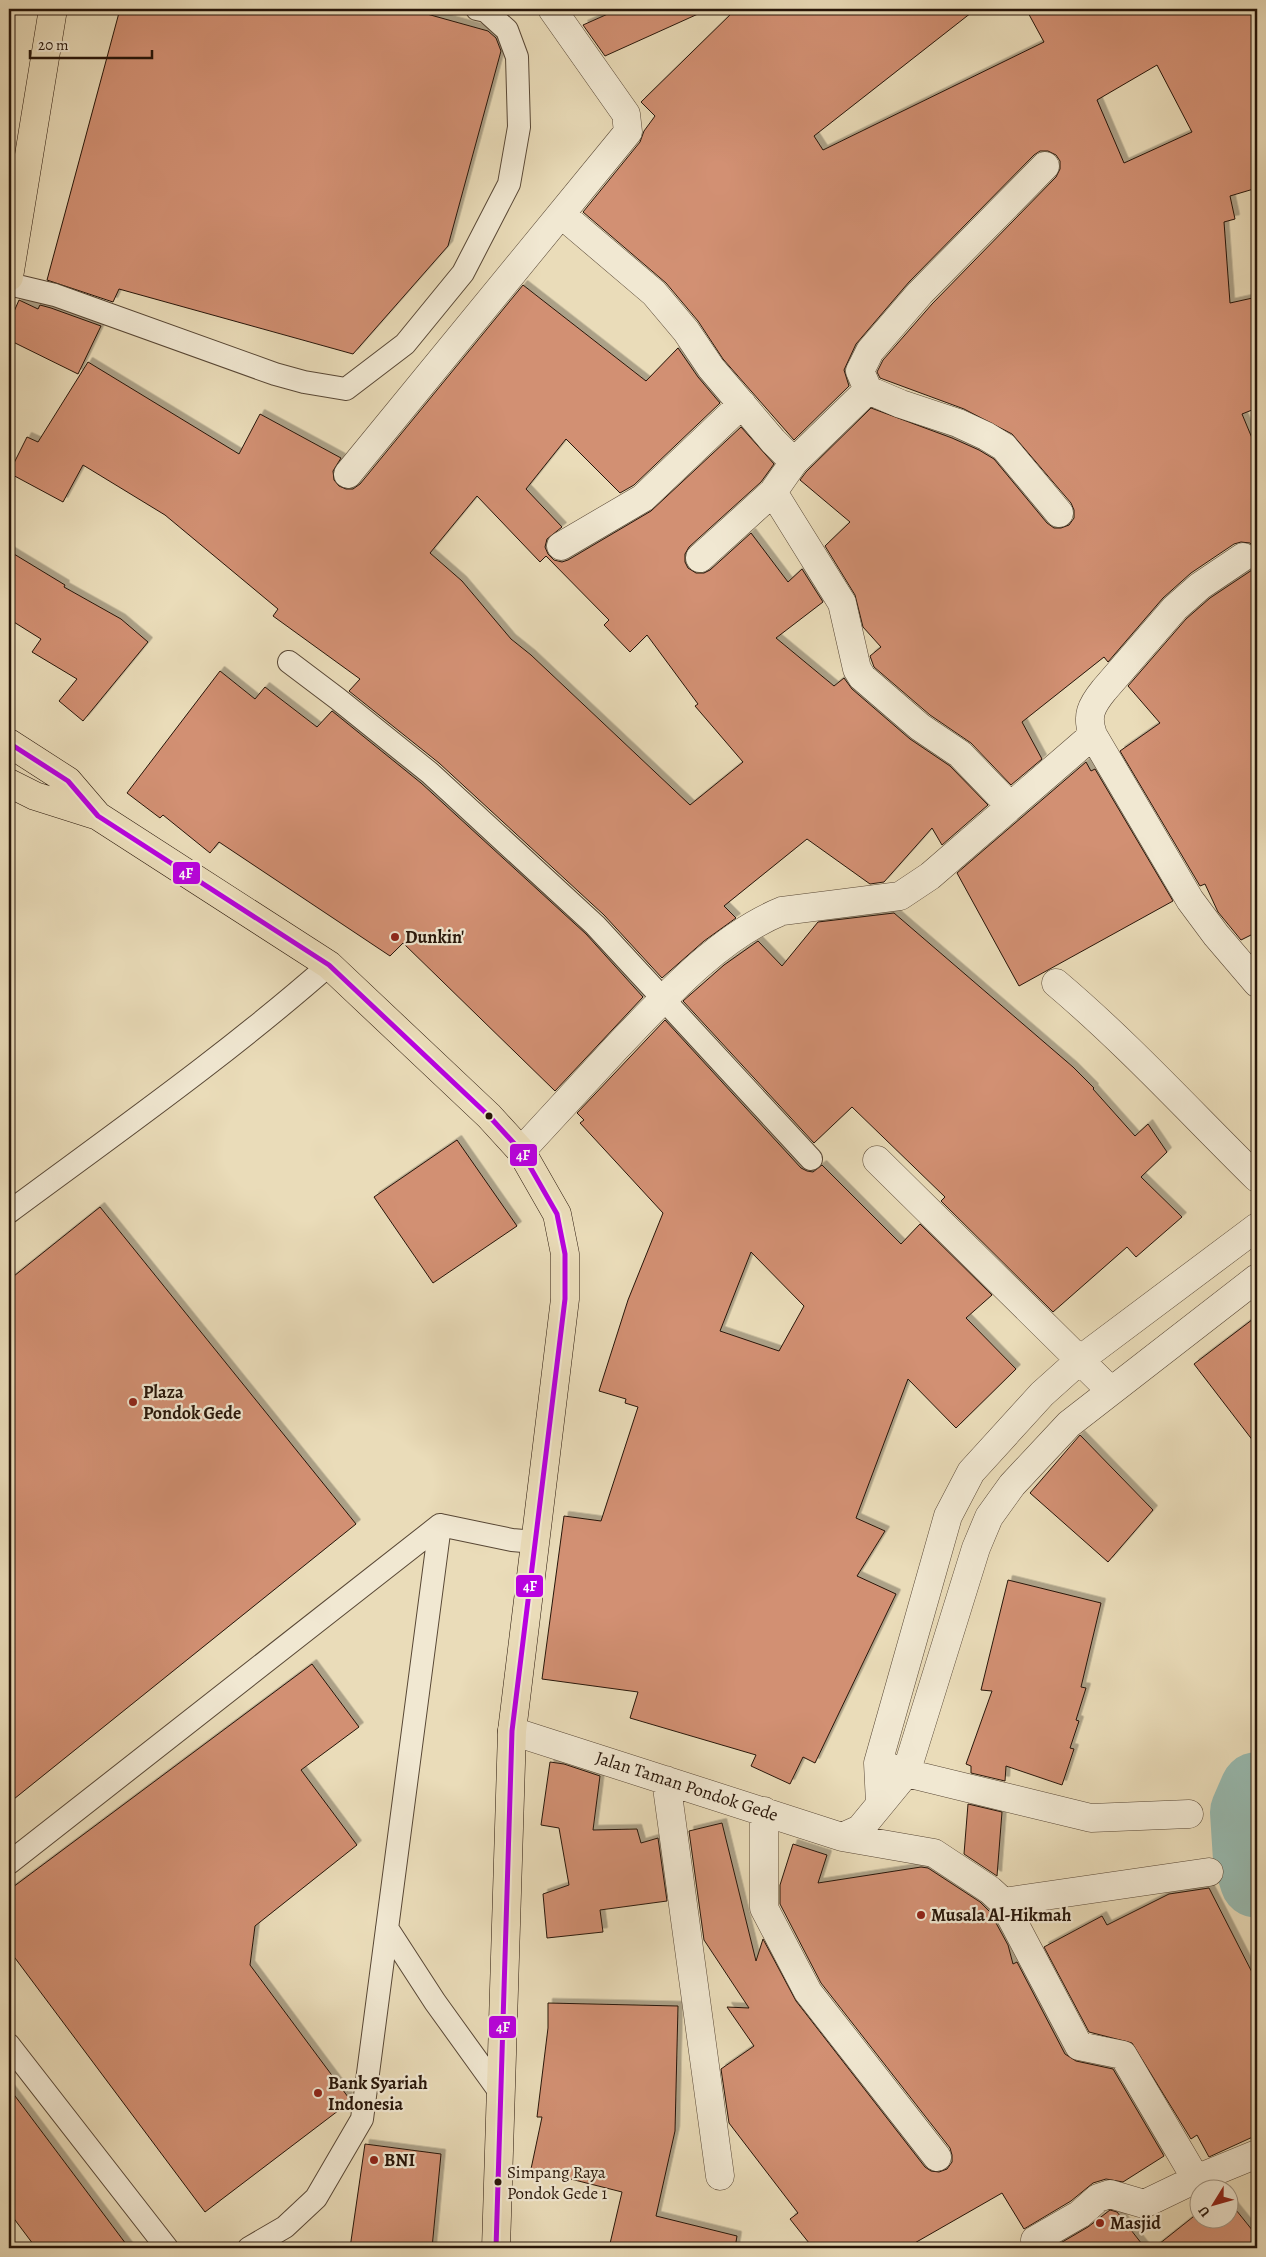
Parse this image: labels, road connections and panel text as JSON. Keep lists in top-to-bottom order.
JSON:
{
  "streets": {
    "street": ["Jalan Taman Pondok Gede"]
  },
  "places": [
    "Dunkin'",
    "Plaza Pondok Gede",
    "Musala Al-Hikmah",
    "Bank Syariah Indonesia",
    "BNI",
    "Simpang Raya Pondok Gede 1",
    "Masjid"
  ],
  "lines": ["transit line 4F"],
  "scale_bar": "20 m",
  "north": "bottom left"
}
